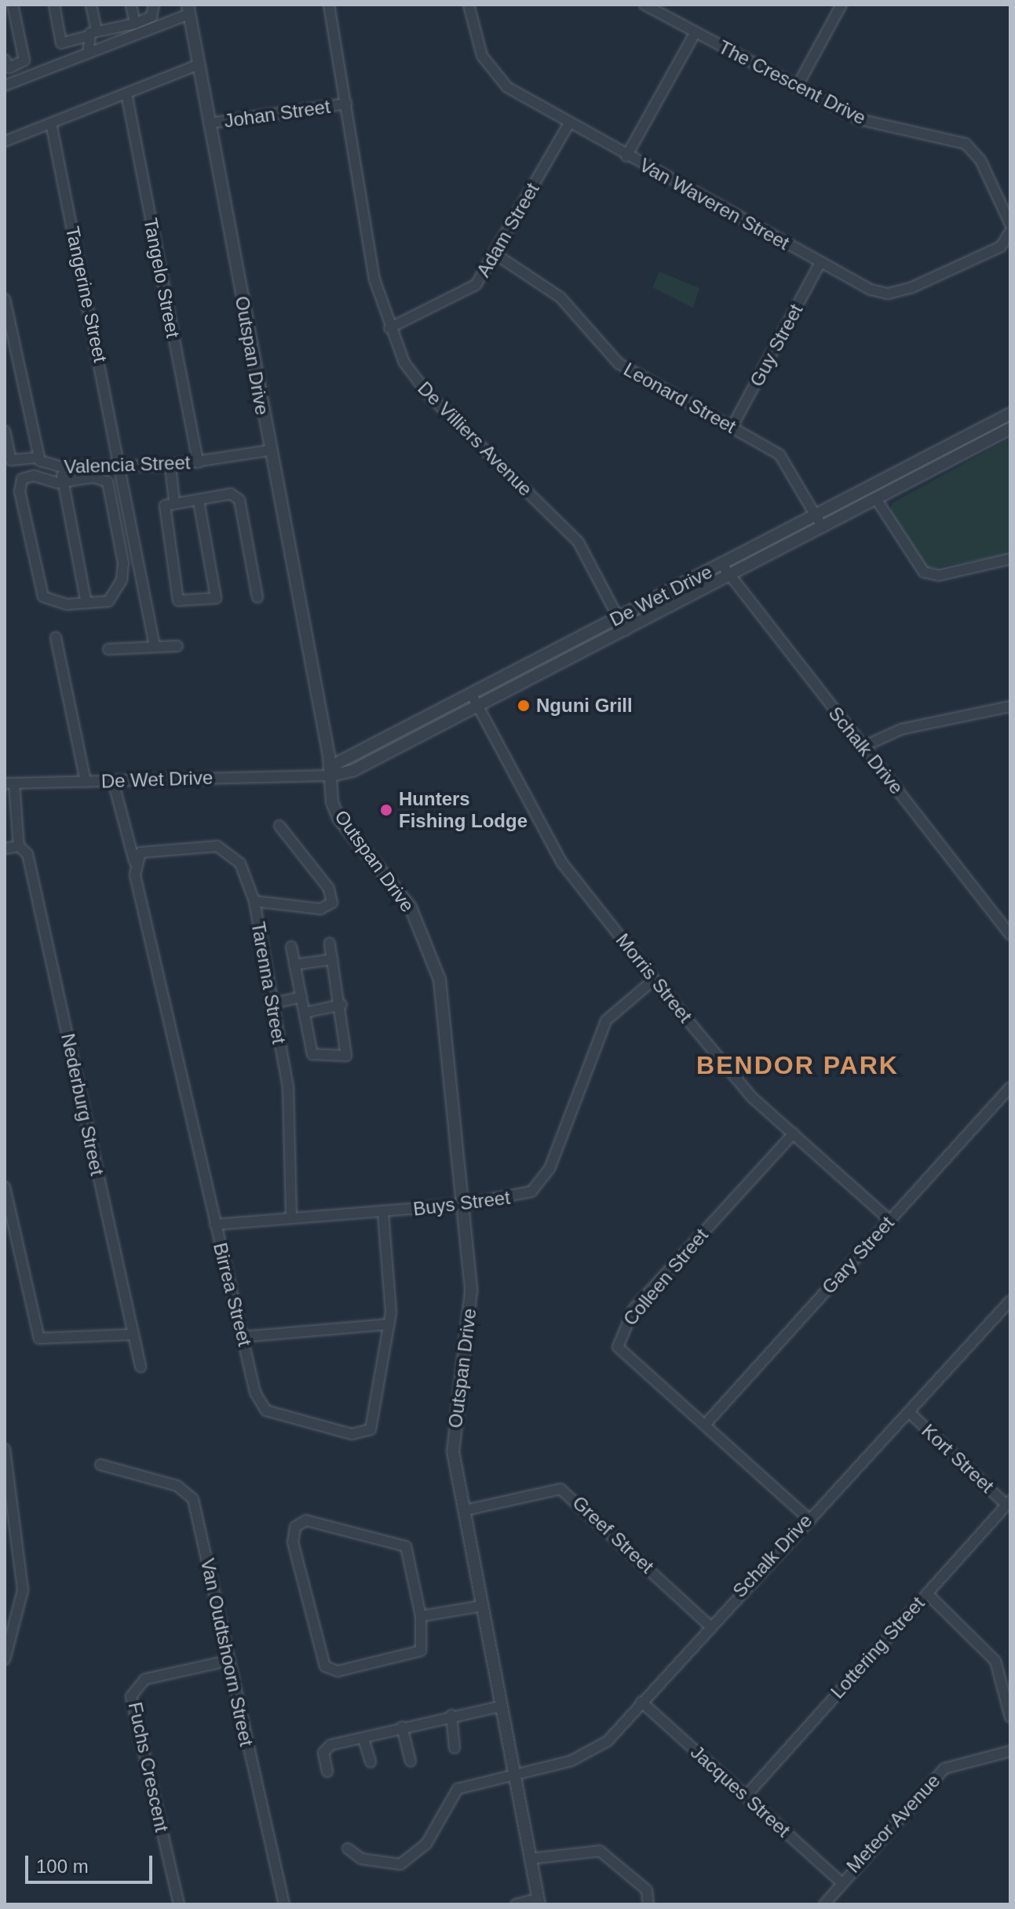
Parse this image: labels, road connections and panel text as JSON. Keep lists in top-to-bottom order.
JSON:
{
  "streets": {
    "street": [
      "The Crescent Drive",
      "Johan Street",
      "Van Waveren Street",
      "Adam Street",
      "Tangelo Street",
      "Tangerine Street",
      "Guy Street",
      "Outspan Drive",
      "Leonard Street",
      "De Villiers Avenue",
      "Valencia Street",
      "De Wet Drive",
      "Schalk Drive",
      "Morris Street",
      "Tarenna Street",
      "Nederburg Street",
      "Buys Street",
      "Gary Street",
      "Colleen Street",
      "Birrea Street",
      "Kort Street",
      "Greef Street",
      "Lottering Street",
      "Van Oudtshoorn Street",
      "Fuchs Crescent",
      "Jacques Street",
      "Meteor Avenue"
    ]
  },
  "crossings": [
    ["Johan Street", "Outspan Drive"],
    ["Johan Street", "De Villiers Avenue"],
    ["Van Waveren Street", "Adam Street"],
    ["Van Waveren Street", "Guy Street"],
    ["Adam Street", "Leonard Street"],
    ["Adam Street", "De Villiers Avenue"],
    ["Tangelo Street", "Valencia Street"],
    ["Tangerine Street", "Valencia Street"],
    ["Guy Street", "Leonard Street"],
    ["Outspan Drive", "Valencia Street"],
    ["Outspan Drive", "De Wet Drive"],
    ["Outspan Drive", "Schalk Drive"],
    ["Outspan Drive", "Buys Street"],
    ["Outspan Drive", "Greef Street"],
    ["Leonard Street", "De Wet Drive"],
    ["De Villiers Avenue", "De Wet Drive"],
    ["De Wet Drive", "Schalk Drive"],
    ["De Wet Drive", "Morris Street"],
    ["De Wet Drive", "Nederburg Street"],
    ["De Wet Drive", "Birrea Street"],
    ["Schalk Drive", "Colleen Street"],
    ["Schalk Drive", "Kort Street"],
    ["Schalk Drive", "Greef Street"],
    ["Schalk Drive", "Jacques Street"],
    ["Morris Street", "Buys Street"],
    ["Morris Street", "Gary Street"],
    ["Morris Street", "Colleen Street"],
    ["Tarenna Street", "Buys Street"],
    ["Tarenna Street", "Birrea Street"],
    ["Buys Street", "Birrea Street"],
    ["Gary Street", "Colleen Street"],
    ["Kort Street", "Lottering Street"],
    ["Lottering Street", "Jacques Street"],
    ["Van Oudtshoorn Street", "Fuchs Crescent"],
    ["Jacques Street", "Meteor Avenue"]
  ],
  "districts": ["BENDOR PARK"],
  "places": ["Nguni Grill", "Hunters Fishing Lodge"],
  "scale_bar": "100 m"
}
